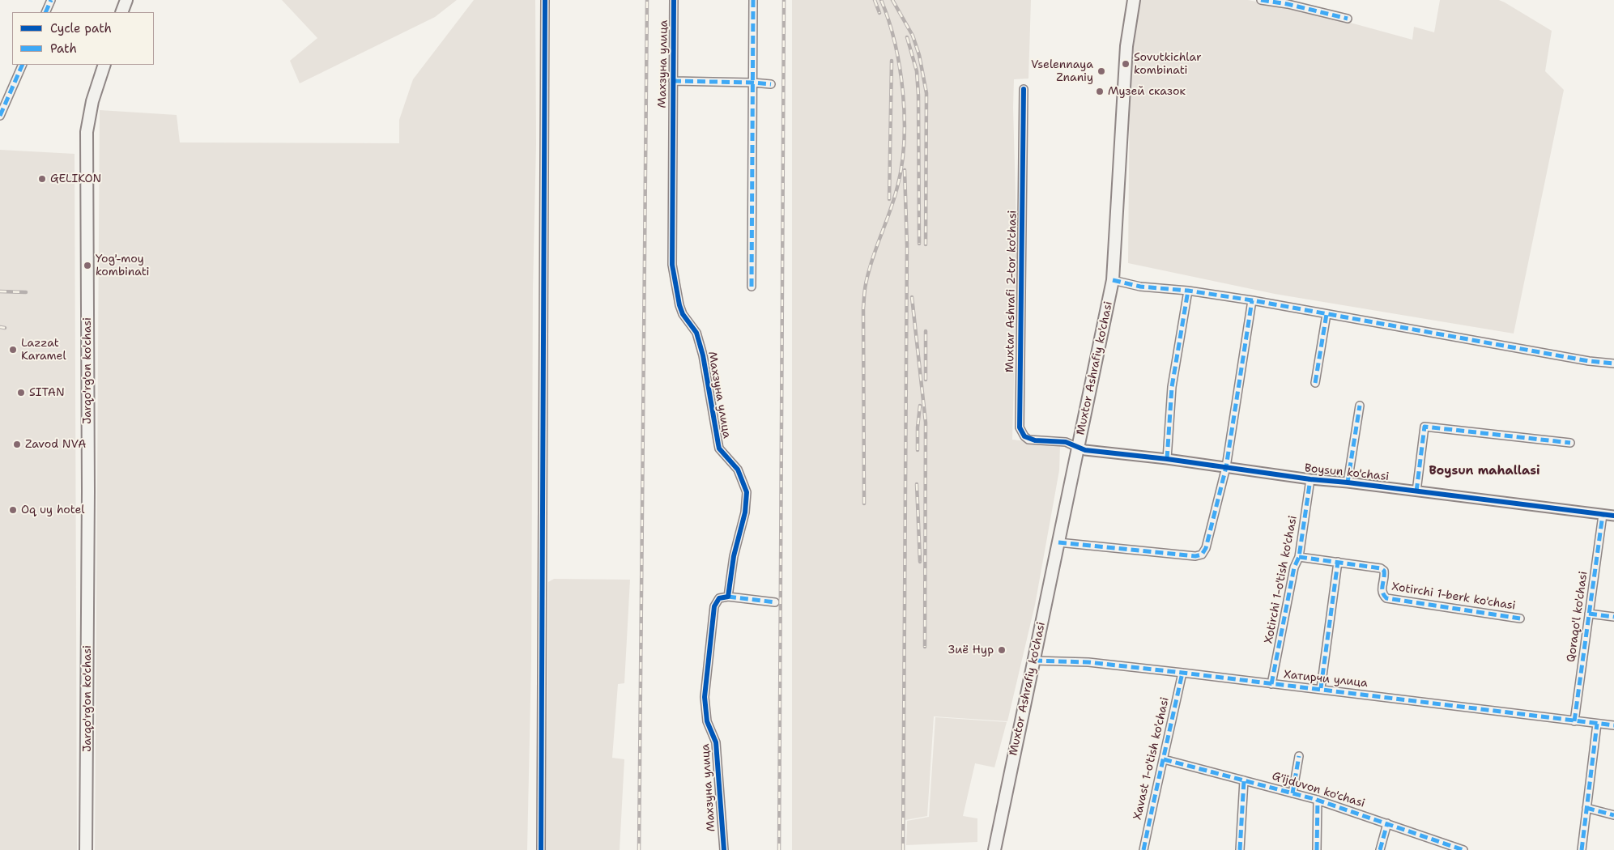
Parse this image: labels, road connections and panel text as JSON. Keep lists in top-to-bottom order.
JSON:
{
  "streets": {
    "main road": ["Muxtor Ashrafiy ko'chasi", "Jarqo'rg'on ko'chasi"],
    "street": [
      "Махзуна улица",
      "Muxtar Ashrafi 2-tor ko'chasi",
      "Boysun ko'chasi",
      "Xotirchi 1-o'tish ko'chasi",
      "Xotirchi 1-berk ko'chasi",
      "Qoraqo'l ko'chasi",
      "Хатирчи улица",
      "Xavast 1-o'tish ko'chasi",
      "G'ijduvon ko'chasi"
    ]
  },
  "crossings": [
    ["Muxtar Ashrafi 2-tor ko'chasi", "Muxtor Ashrafiy ko'chasi"],
    ["Muxtar Ashrafi 2-tor ko'chasi", "Boysun ko'chasi"],
    ["Muxtor Ashrafiy ko'chasi", "Boysun ko'chasi"],
    ["Muxtor Ashrafiy ko'chasi", "Хатирчи улица"],
    ["Boysun ko'chasi", "Xotirchi 1-o'tish ko'chasi"],
    ["Boysun ko'chasi", "Qoraqo'l ko'chasi"],
    ["Xotirchi 1-o'tish ko'chasi", "Xotirchi 1-berk ko'chasi"],
    ["Xotirchi 1-o'tish ko'chasi", "Хатирчи улица"],
    ["Qoraqo'l ko'chasi", "Хатирчи улица"],
    ["Хатирчи улица", "Xavast 1-o'tish ko'chasi"],
    ["Xavast 1-o'tish ko'chasi", "G'ijduvon ko'chasi"]
  ],
  "districts": ["Boysun mahallasi"],
  "places": [
    "Sovutkichlar kombinati",
    "Vselennaya Znaniy",
    "Музей сказок",
    "GELIKON",
    "Yog'-moy kombinati",
    "Lazzat Karamel",
    "SITAN",
    "Zavod NVA",
    "Oq uy hotel",
    "Зиё Нур"
  ],
  "legend": ["Cycle path", "Path"]
}
